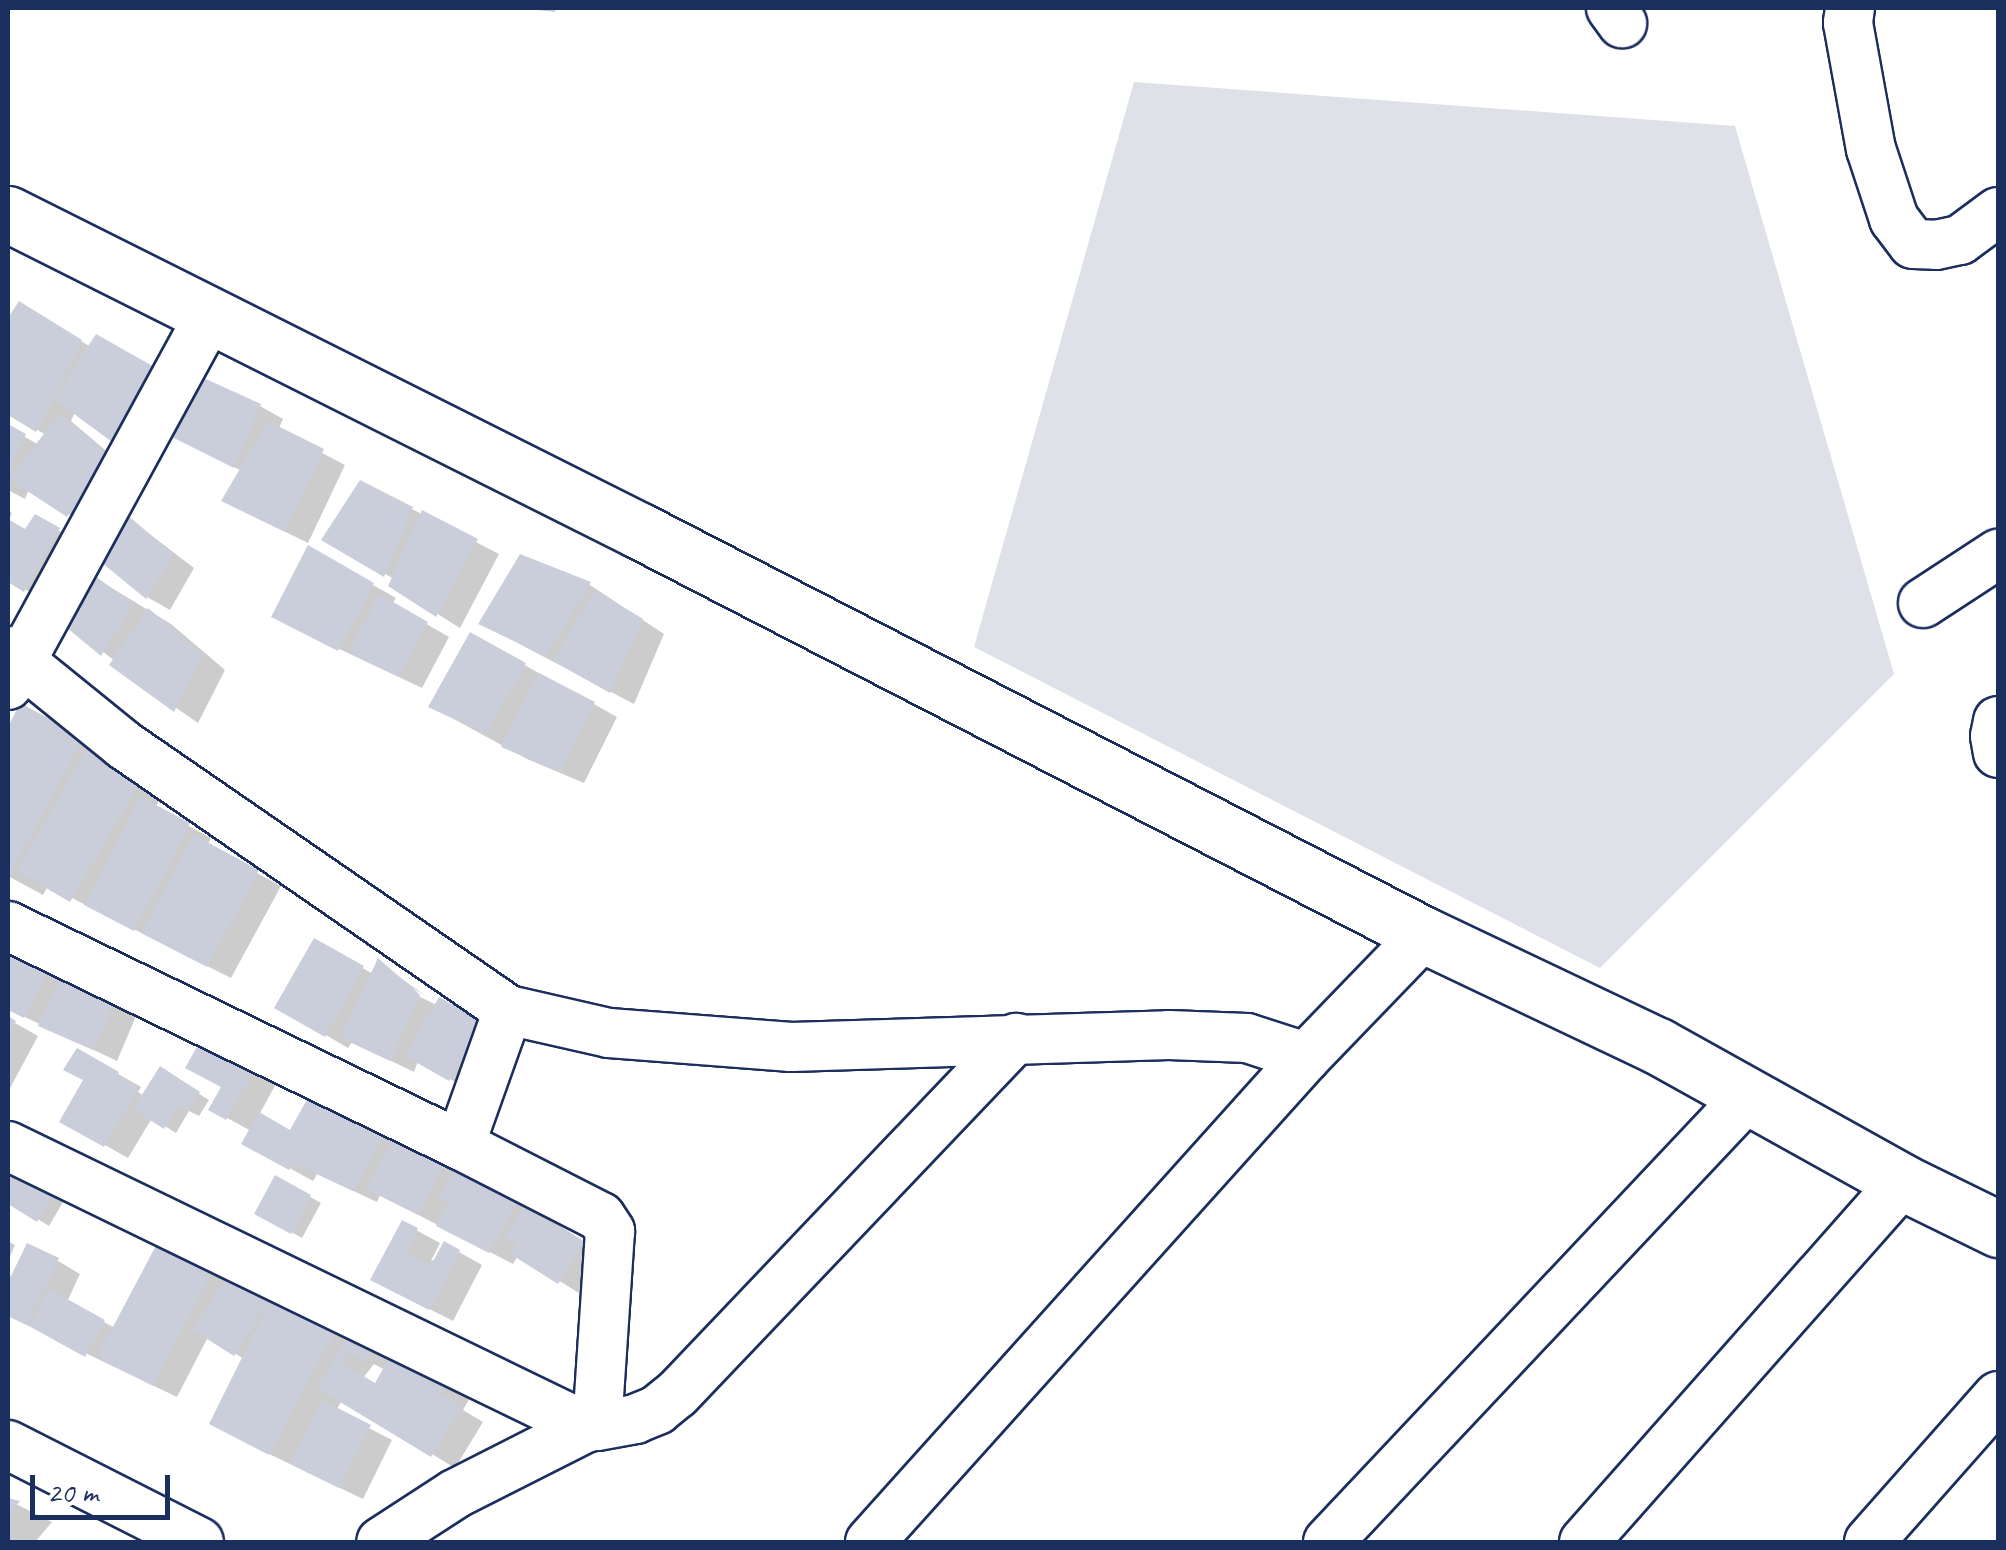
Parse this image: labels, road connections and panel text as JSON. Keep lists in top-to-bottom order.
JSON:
{
  "scale_bar": "20 m"
}
